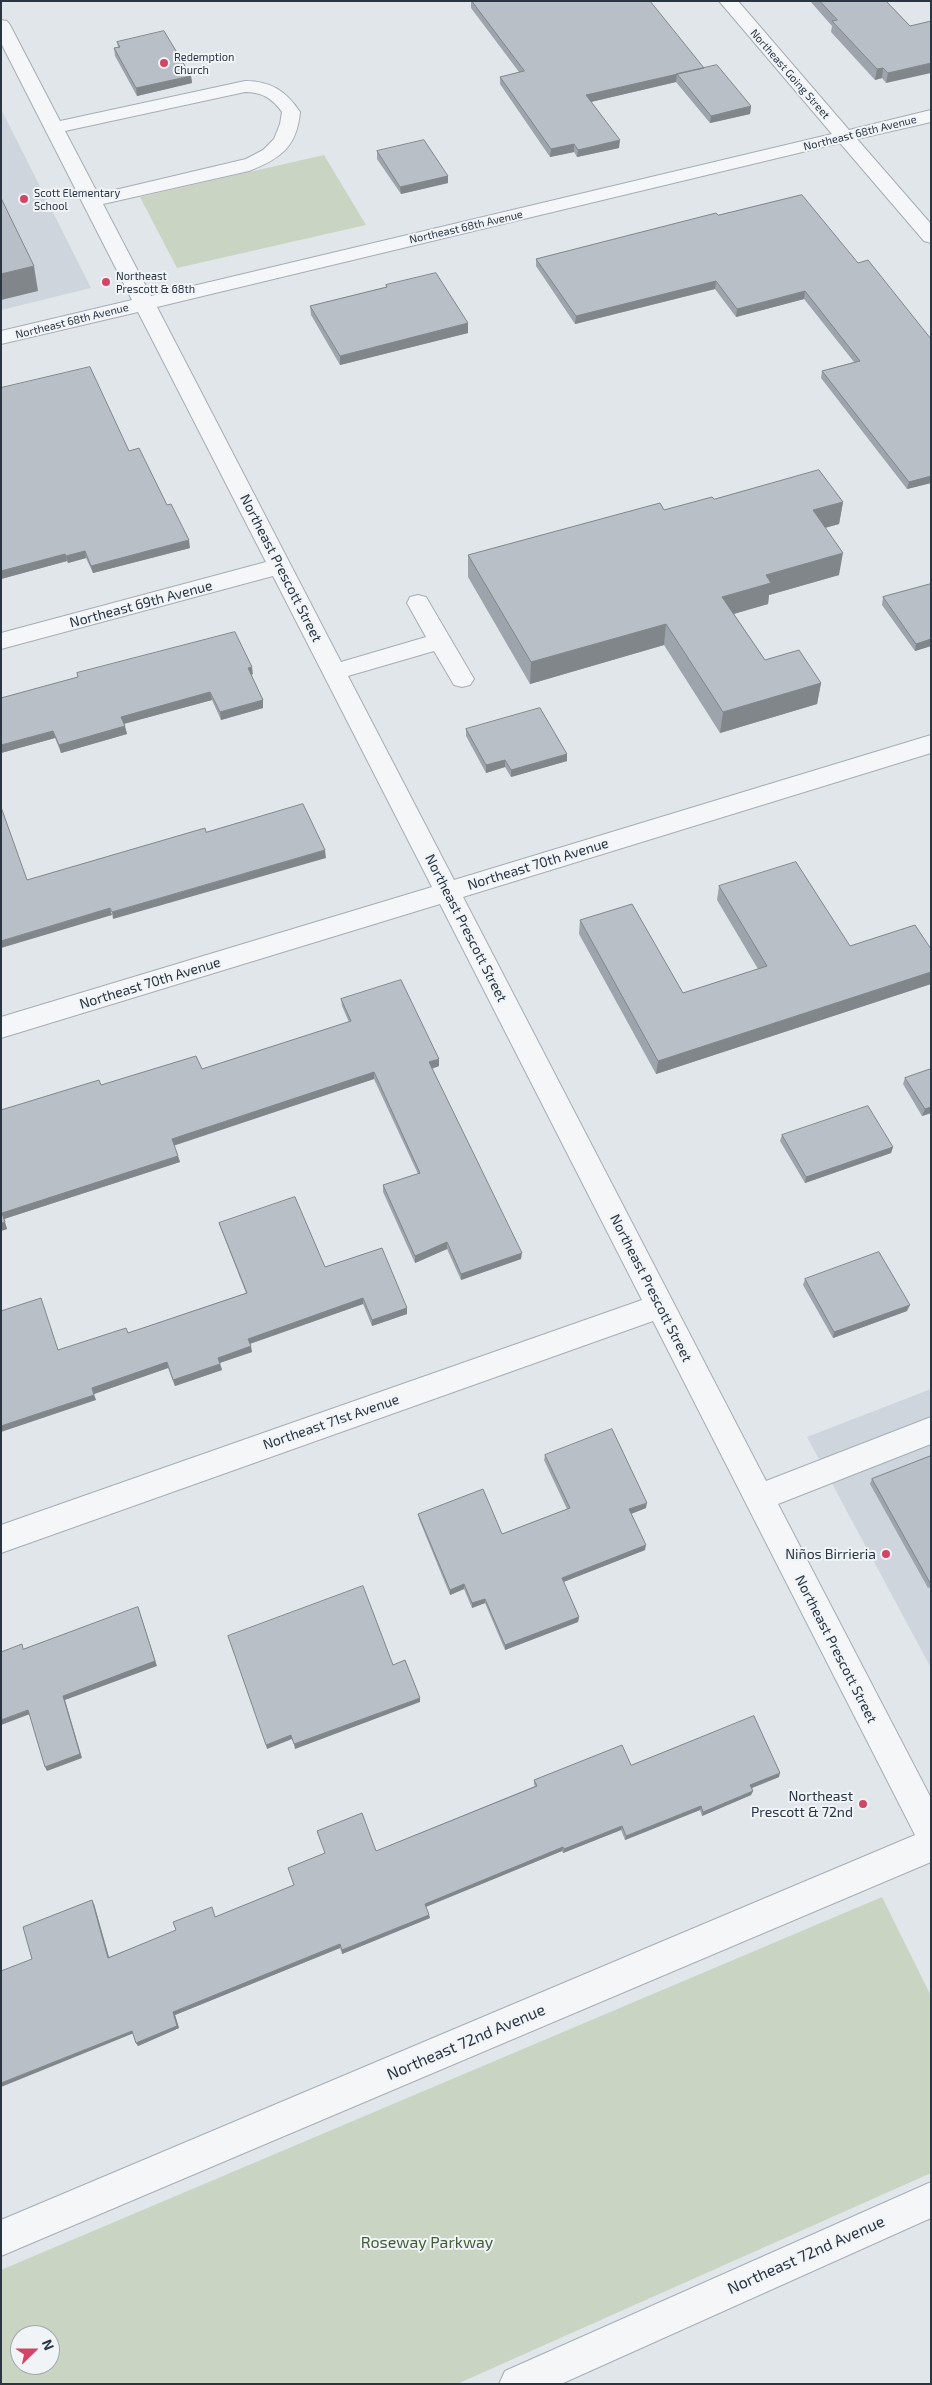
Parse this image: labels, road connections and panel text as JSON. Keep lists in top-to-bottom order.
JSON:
{
  "streets": {
    "street": [
      "Northeast Going Street",
      "Northeast 68th Avenue",
      "Northeast Prescott Street",
      "Northeast 69th Avenue",
      "Northeast 70th Avenue",
      "Northeast 71st Avenue",
      "Northeast 72nd Avenue"
    ]
  },
  "crossings": [
    ["Northeast Going Street", "Northeast 68th Avenue"],
    ["Northeast 68th Avenue", "Northeast Prescott Street"],
    ["Northeast Prescott Street", "Northeast 69th Avenue"],
    ["Northeast Prescott Street", "Northeast 70th Avenue"],
    ["Northeast Prescott Street", "Northeast 71st Avenue"]
  ],
  "parks": ["Roseway Parkway"],
  "places": [
    "Redemption Church",
    "Scott Elementary School",
    "Northeast Prescott & 68th",
    "Niños Birrieria",
    "Northeast Prescott & 72nd"
  ],
  "north": "right"
}
